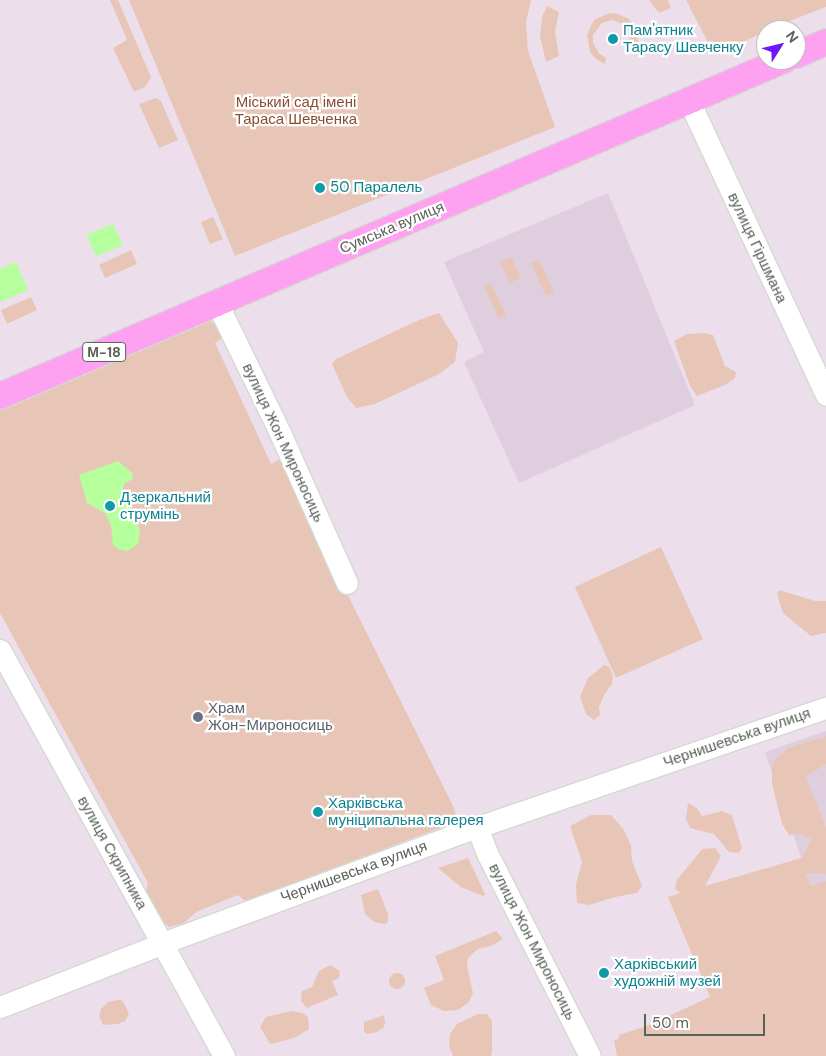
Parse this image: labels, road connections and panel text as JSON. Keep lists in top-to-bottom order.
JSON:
{
  "streets": {
    "main road": ["Сумська вулиця", "М-18"],
    "street": [
      "вулиця Гіршмана",
      "вулиця Жон Мироносиць",
      "Чернишевська вулиця",
      "вулиця Скрипника"
    ]
  },
  "crossings": [
    ["Сумська вулиця", "вулиця Гіршмана"],
    ["Сумська вулиця", "вулиця Жон Мироносиць"],
    ["вулиця Жон Мироносиць", "Чернишевська вулиця"],
    ["Чернишевська вулиця", "вулиця Скрипника"]
  ],
  "parks": ["Міський сад імені Тараса Шевченка"],
  "places": [
    "Пам'ятник Тарасу Шевченку",
    "50 Паралель",
    "Дзеркальний струмінь",
    "Храм Жон-Мироносиць",
    "Харківська муніципальна галерея",
    "Харківський художній музей"
  ],
  "scale_bar": "50 m",
  "north": "top right"
}
